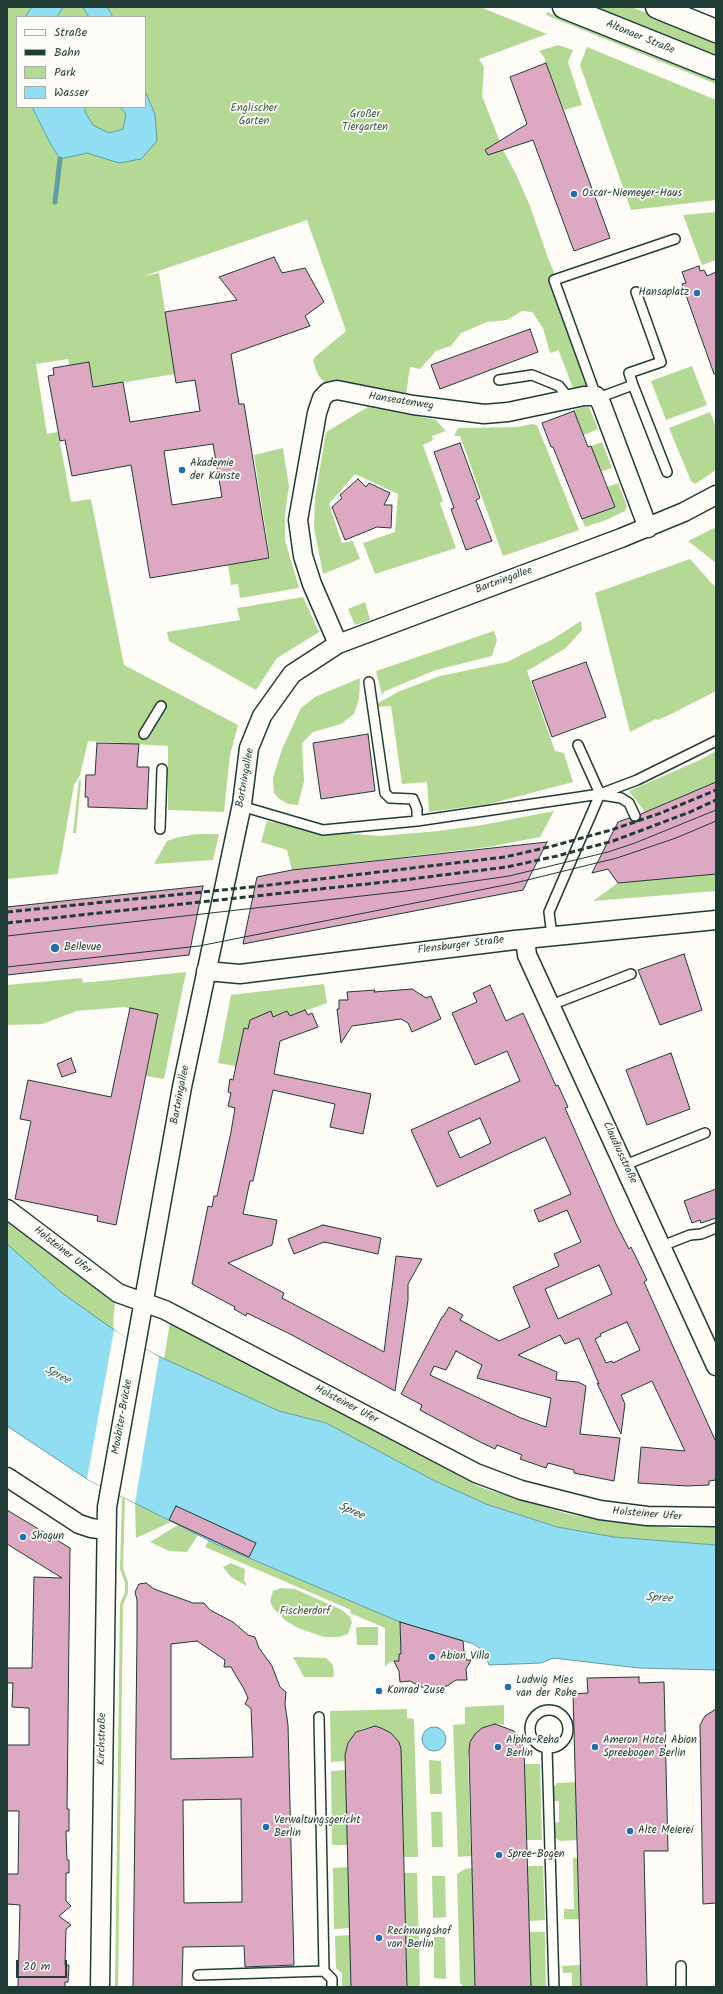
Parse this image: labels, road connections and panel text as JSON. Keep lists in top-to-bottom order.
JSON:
{
  "streets": {
    "main road": ["Altonaer Straße"],
    "street": [
      "Hanseatenweg",
      "Bartningallee",
      "Flensburger Straße",
      "Claudiusstraße",
      "Holsteiner Ufer",
      "Moabiter-Brücke",
      "Kirchstraße"
    ]
  },
  "crossings": [
    ["Hanseatenweg", "Bartningallee"],
    ["Bartningallee", "Flensburger Straße"],
    ["Bartningallee", "Holsteiner Ufer"],
    ["Bartningallee", "Moabiter-Brücke"],
    ["Flensburger Straße", "Claudiusstraße"],
    ["Moabiter-Brücke", "Kirchstraße"]
  ],
  "water": ["Spree"],
  "parks": ["Englischer Garten", "Großer Tiergarten", "Fischerdorf"],
  "places": [
    "Oscar-Niemeyer-Haus",
    "Hansaplatz",
    "Akademie der Künste",
    "Bellevue",
    "Shogun",
    "Abion Villa",
    "Ludwig Mies van der Rohe",
    "Konrad Zuse",
    "Alpha-Reha Berlin",
    "Ameron Hotel Abion Spreebogen Berlin",
    "Verwaltungsgericht Berlin",
    "Alte Meierei",
    "Spree-Bogen",
    "Rechnungshof von Berlin"
  ],
  "legend": [
    "Straße",
    "Bahn",
    "Park",
    "Wasser"
  ],
  "scale_bar": "20 m"
}
